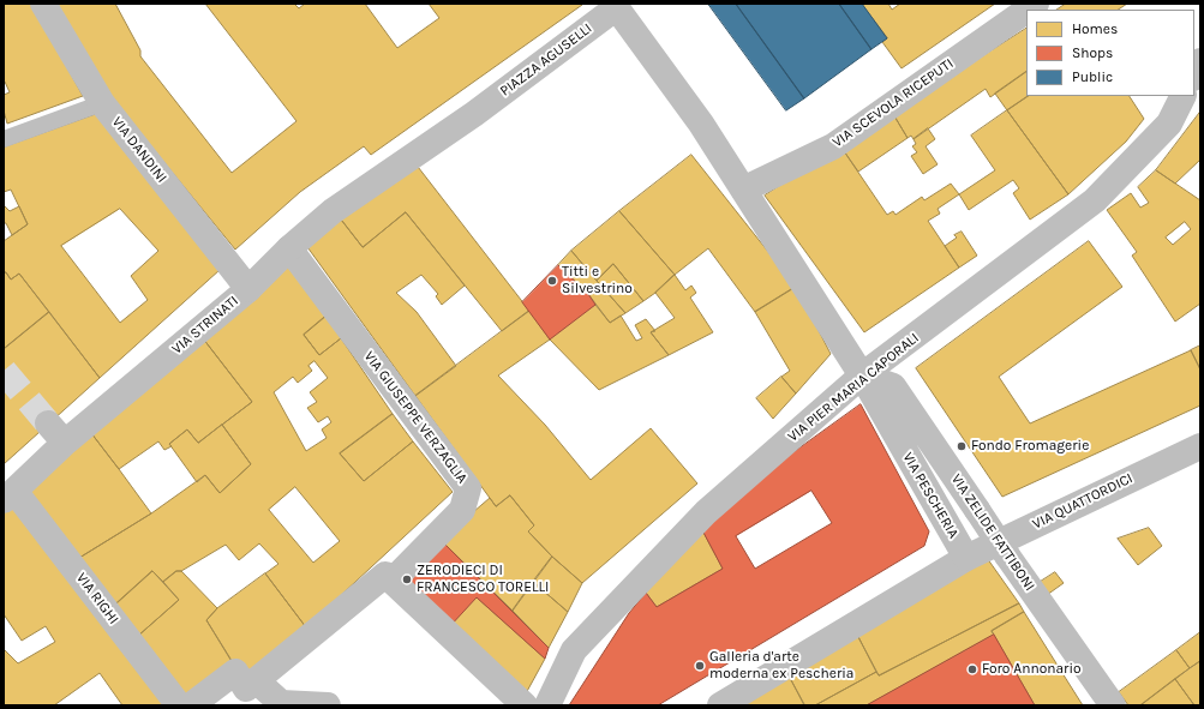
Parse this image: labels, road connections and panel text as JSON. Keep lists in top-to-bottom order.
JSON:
{
  "streets": {
    "street": [
      "PIAZZA AGUSELLI",
      "VIA SCEVOLA RICEPUTI",
      "VIA DANDINI",
      "VIA STRINATI",
      "VIA PIER MARIA CAPORALI",
      "VIA GIUSEPPE VERZAGLIA",
      "VIA PESCHERIA",
      "VIA QUATTORDICI",
      "VIA ZELIDE FATTIBONI",
      "VIA RIGHI"
    ]
  },
  "crossings": [
    ["PIAZZA AGUSELLI", "VIA SCEVOLA RICEPUTI"],
    ["PIAZZA AGUSELLI", "VIA STRINATI"],
    ["PIAZZA AGUSELLI", "VIA PESCHERIA"],
    ["VIA SCEVOLA RICEPUTI", "VIA PESCHERIA"],
    ["VIA DANDINI", "VIA STRINATI"],
    ["VIA STRINATI", "VIA GIUSEPPE VERZAGLIA"],
    ["VIA STRINATI", "VIA RIGHI"],
    ["VIA PIER MARIA CAPORALI", "VIA PESCHERIA"],
    ["VIA PIER MARIA CAPORALI", "VIA ZELIDE FATTIBONI"],
    ["VIA PESCHERIA", "VIA QUATTORDICI"],
    ["VIA PESCHERIA", "VIA ZELIDE FATTIBONI"]
  ],
  "places": [
    "Titti e Silvestrino",
    "Fondo Fromagerie",
    "ZERODIECI DI FRANCESCO TORELLI",
    "Galleria d'arte moderna ex Pescheria",
    "Foro Annonario"
  ],
  "legend": ["Homes", "Shops", "Public"]
}
